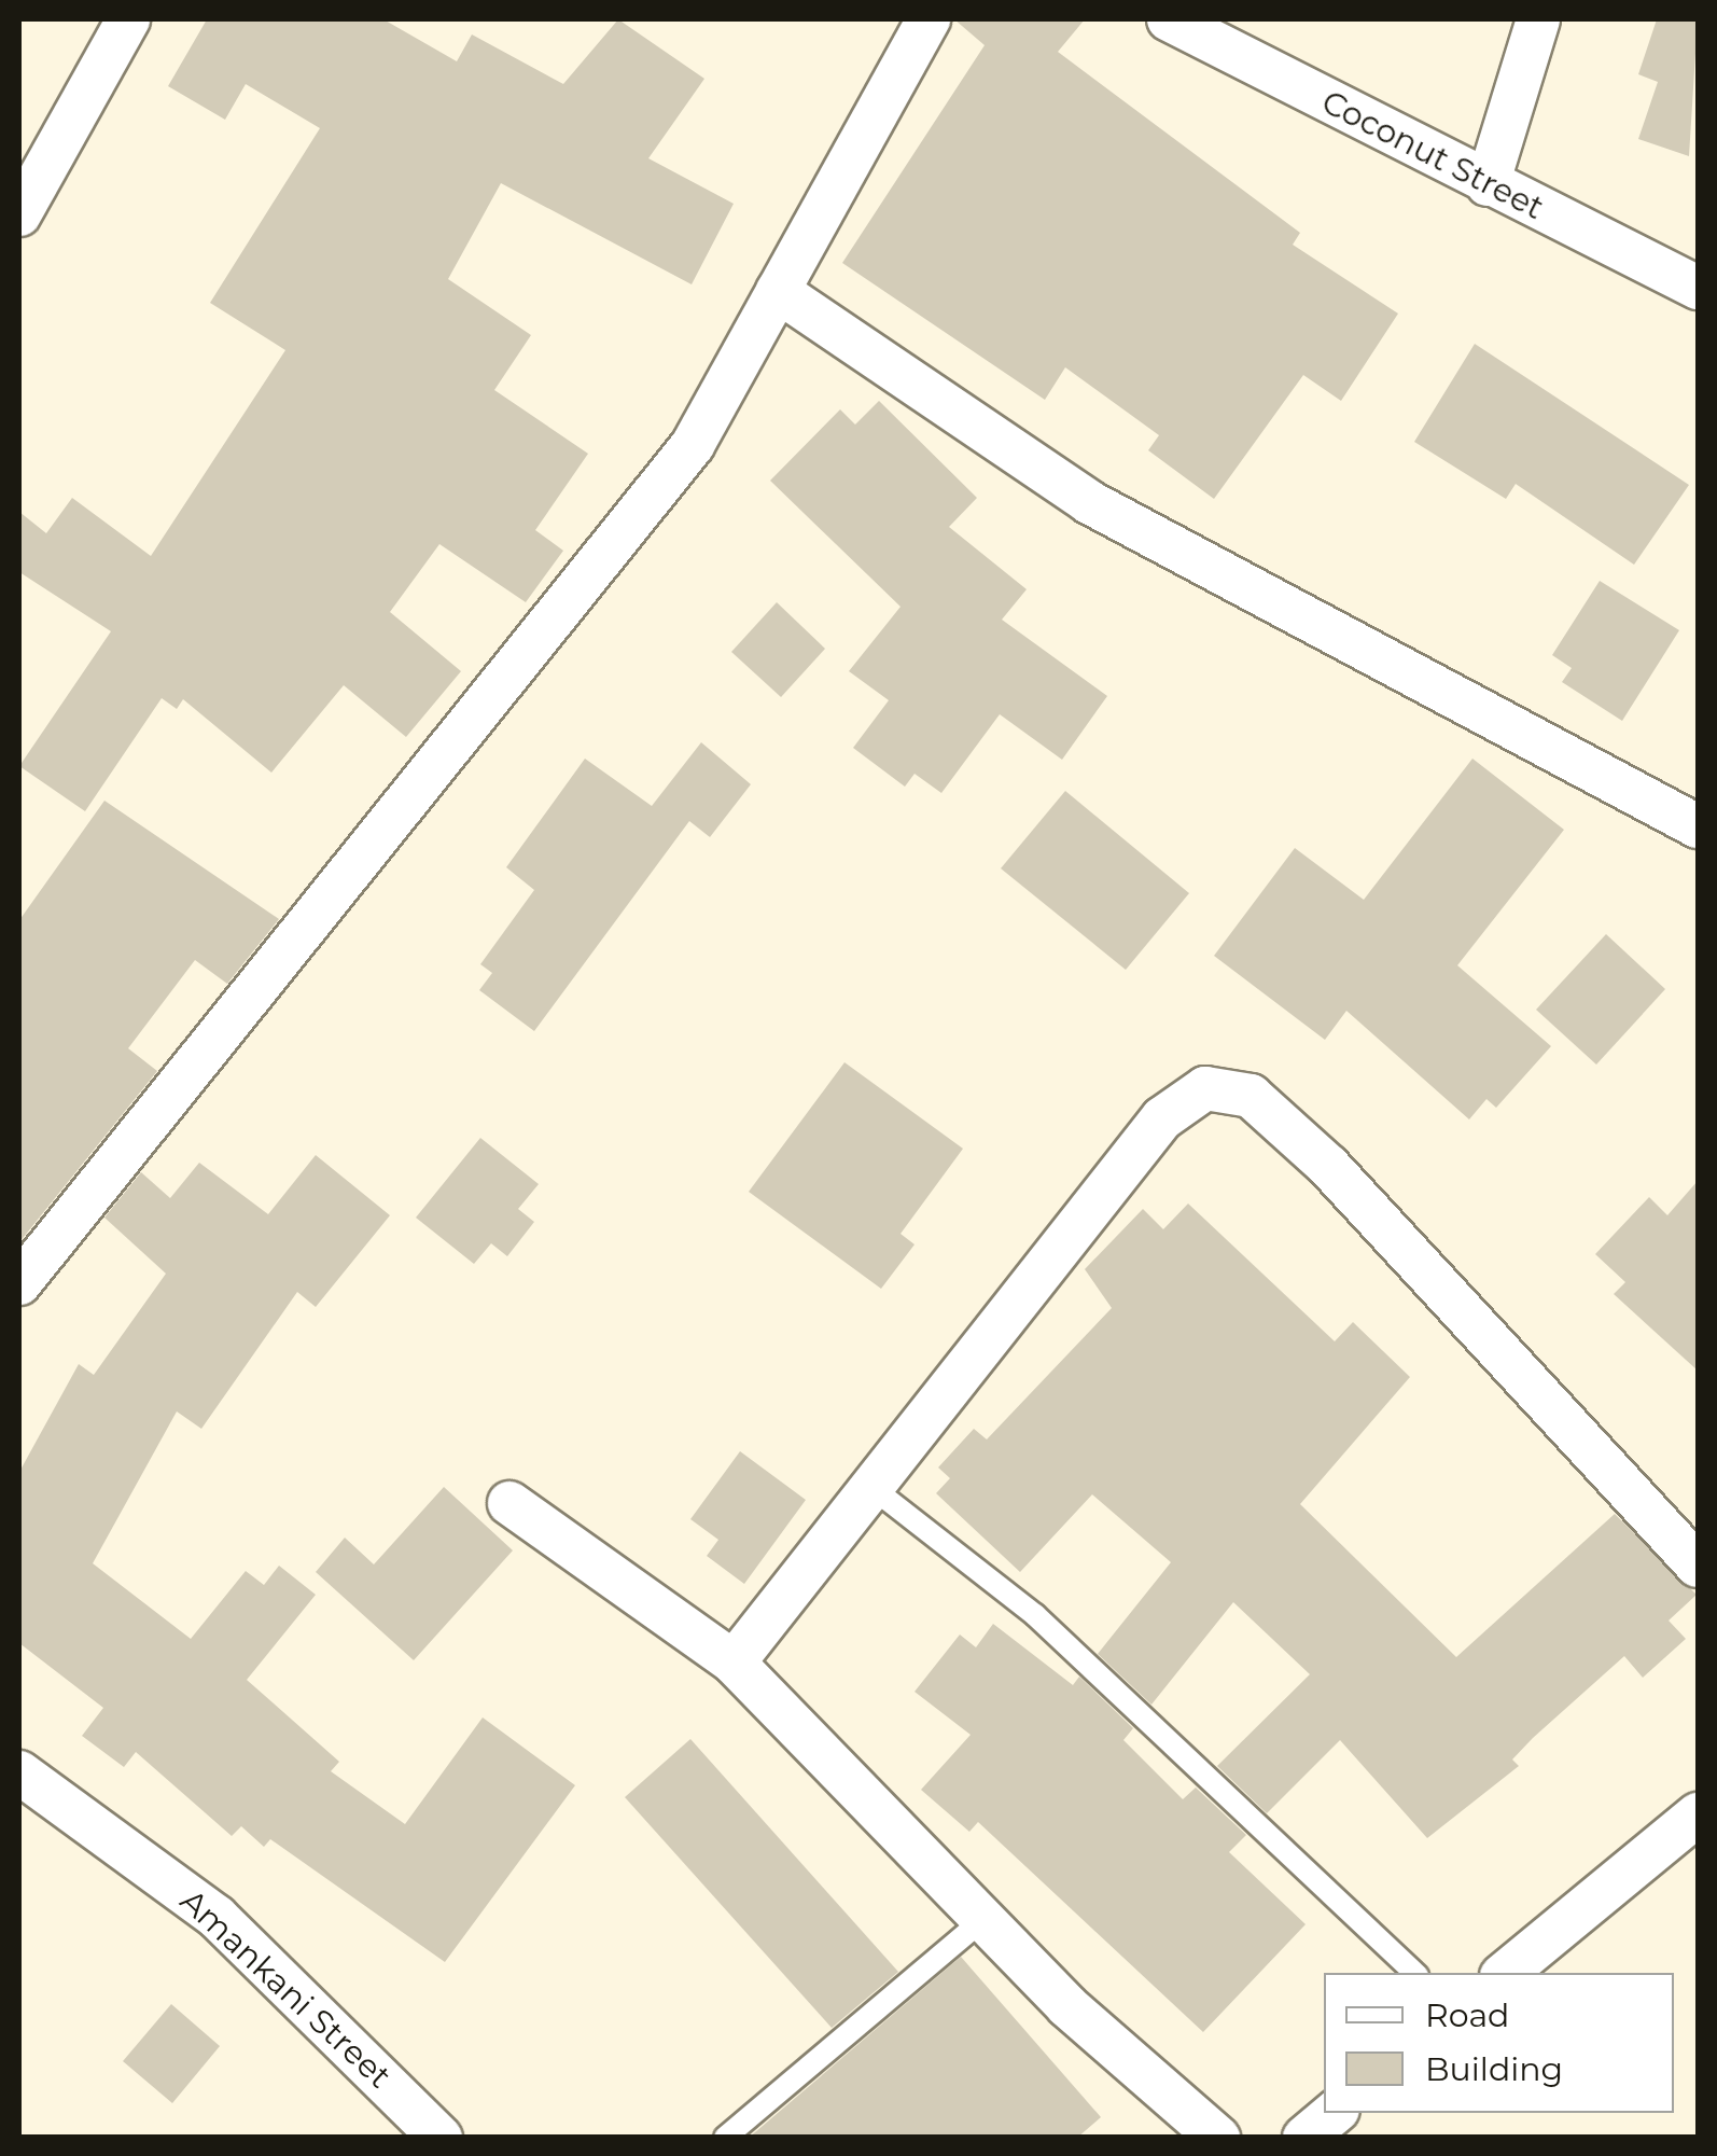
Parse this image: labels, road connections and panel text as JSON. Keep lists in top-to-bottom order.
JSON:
{
  "streets": {
    "street": ["Coconut Street", "Amankani Street"]
  },
  "legend": ["Road", "Building"]
}
